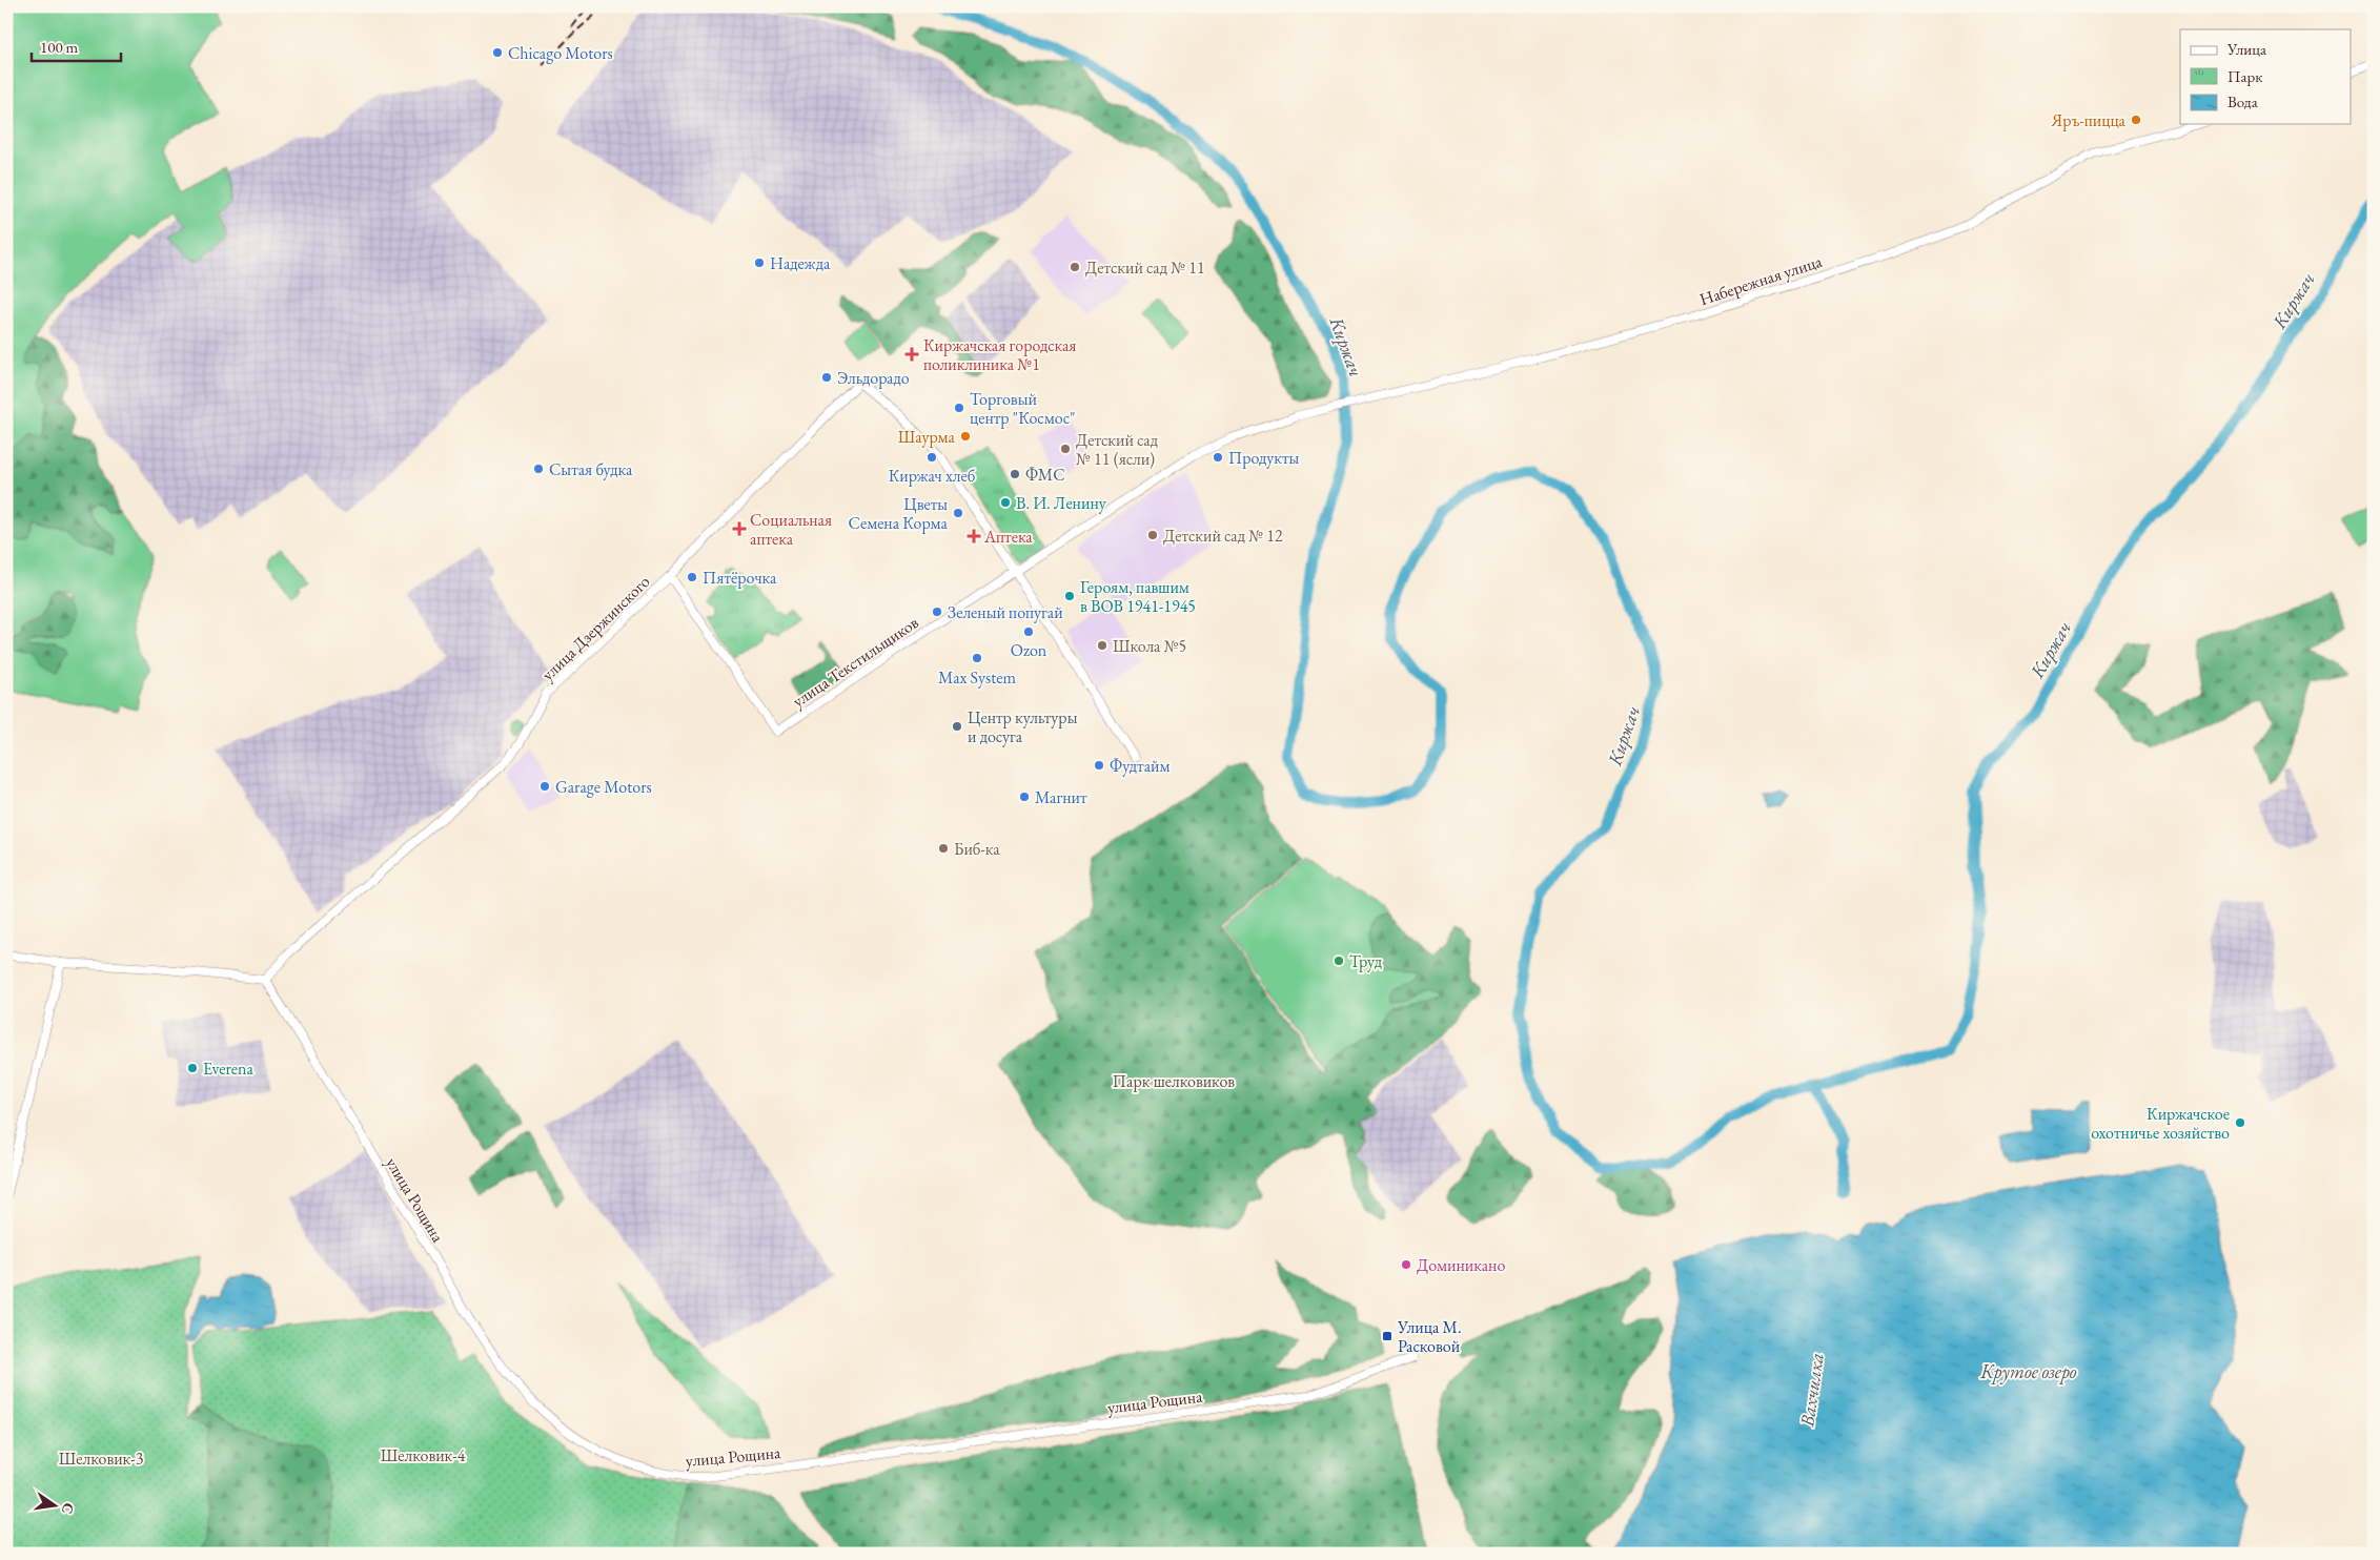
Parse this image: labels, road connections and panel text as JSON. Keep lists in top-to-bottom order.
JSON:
{
  "streets": {
    "street": [
      "Набережная улица",
      "улица Дзержинского",
      "улица Текстильщиков",
      "улица Рощина"
    ]
  },
  "crossings": [
    ["Набережная улица", "улица Текстильщиков"],
    ["улица Дзержинского", "улица Текстильщиков"],
    ["улица Дзержинского", "улица Рощина"]
  ],
  "water": ["Киржач", "Крутое озеро", "Вахчилка"],
  "parks": ["Парк шелковиков", "Шелковик-4", "Шелковик-3"],
  "places": {
    "other": [
      "Chicago Motors",
      "Яръ-пицца",
      "Надежда",
      "Детский сад № 11",
      "Эльдорадо",
      "Торговый центр \"Космос\"",
      "Шаурма",
      "Детский сад № 11 (ясли)",
      "Киржач хлеб",
      "Продукты",
      "Сытая будка",
      "ФМС",
      "В. И. Ленину",
      "Цветы Семена Корма",
      "Детский сад № 12",
      "Пятёрочка",
      "Героям, павшим в ВОВ 1941-1945",
      "Зеленый попугай",
      "Ozon",
      "Школа №5",
      "Max System",
      "Центр культуры и досуга",
      "Фудтайм",
      "Garage Motors",
      "Магнит",
      "Биб-ка",
      "Труд",
      "Everena",
      "Киржачское охотничье хозяйство",
      "Доминикано"
    ],
    "health": ["Киржачская городская поликлиника №1", "Социальная аптека", "Аптека"],
    "transit": ["Улица М. Расковой"]
  },
  "legend": ["Улица", "Парк", "Вода"],
  "scale_bar": "100 m",
  "north": "right"
}
